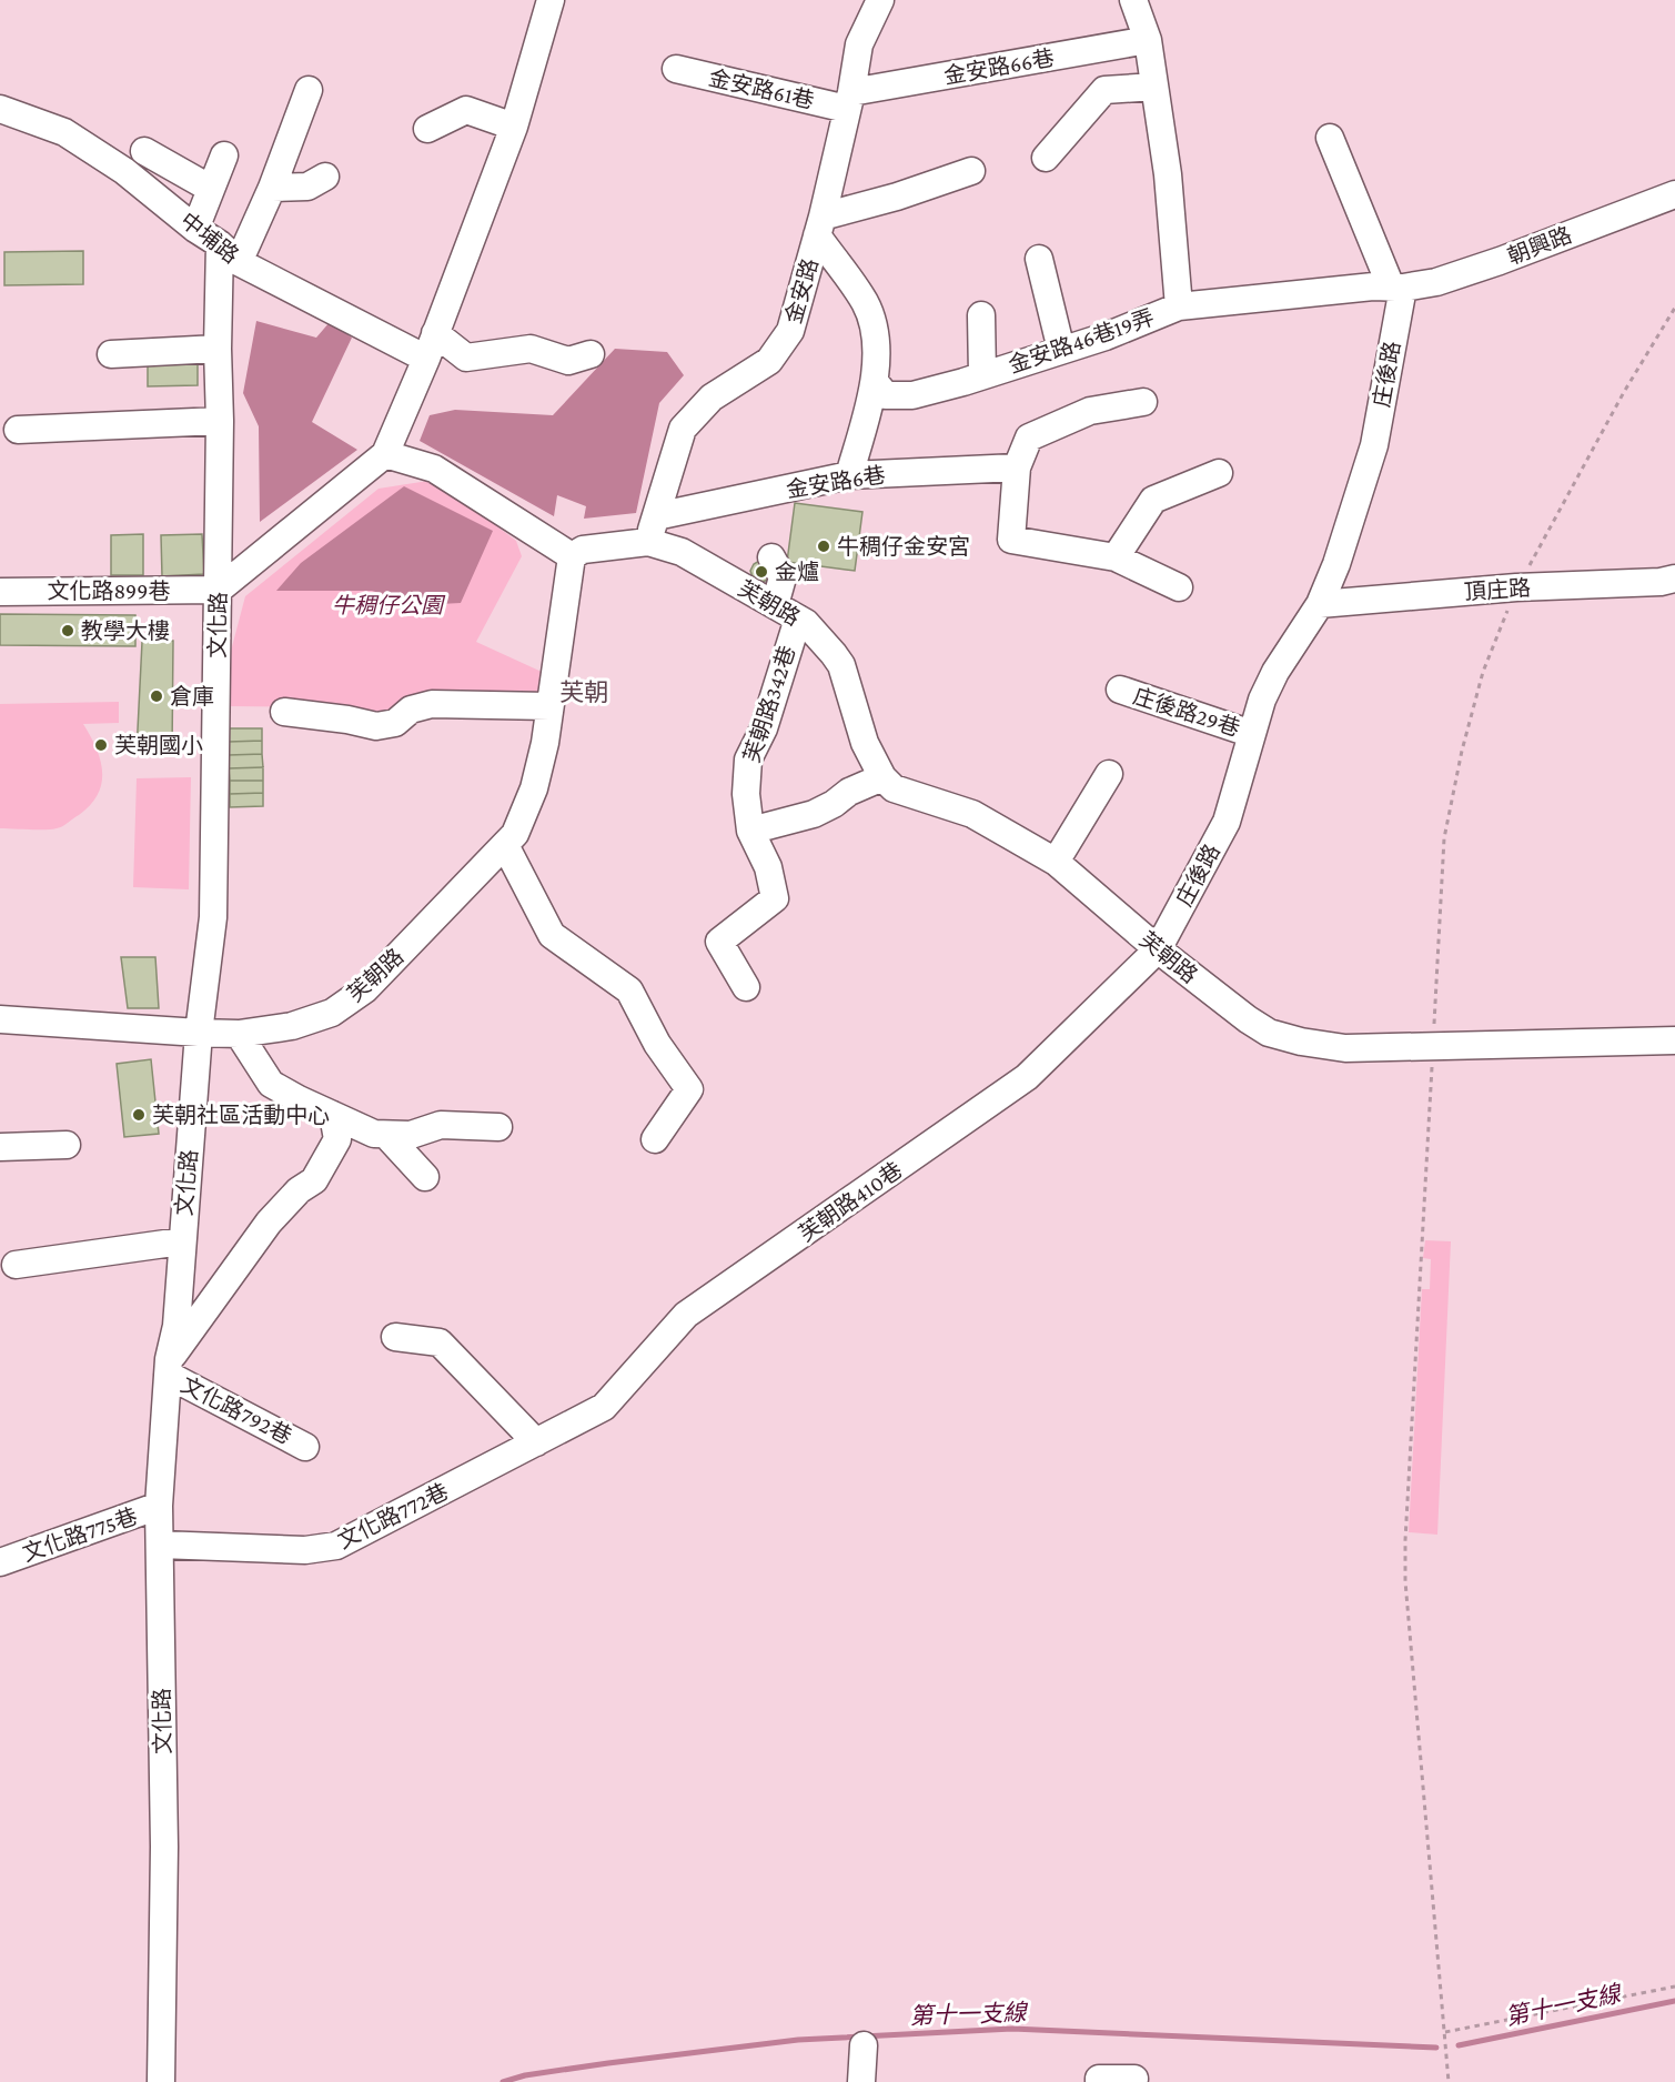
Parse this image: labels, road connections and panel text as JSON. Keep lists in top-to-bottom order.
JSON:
{
  "streets": {
    "street": [
      "金安路66巷",
      "金安路61巷",
      "中埔路",
      "朝興路",
      "金安路",
      "金安路46巷19弄",
      "庄後路",
      "金安路6巷",
      "頂庄路",
      "文化路899巷",
      "芙朝路",
      "文化路",
      "芙朝路342巷",
      "庄後路29巷",
      "芙朝路410巷",
      "文化路792巷",
      "文化路772巷",
      "文化路775巷"
    ]
  },
  "crossings": [
    ["金安路66巷", "金安路61巷"],
    ["金安路66巷", "金安路"],
    ["金安路61巷", "金安路"],
    ["中埔路", "文化路"],
    ["朝興路", "庄後路"],
    ["金安路", "金安路6巷"],
    ["金安路", "芙朝路"],
    ["庄後路", "頂庄路"],
    ["庄後路", "芙朝路"],
    ["庄後路", "庄後路29巷"],
    ["庄後路", "芙朝路410巷"],
    ["文化路899巷", "文化路"],
    ["芙朝路", "文化路"],
    ["芙朝路", "芙朝路342巷"],
    ["芙朝路", "芙朝路410巷"],
    ["文化路", "文化路792巷"],
    ["文化路", "文化路772巷"],
    ["文化路", "文化路775巷"],
    ["芙朝路410巷", "文化路772巷"]
  ],
  "districts": ["芙朝"],
  "water": ["第十一支線"],
  "parks": ["牛稠仔公園"],
  "places": [
    "牛稠仔金安宮",
    "金爐",
    "教學大樓",
    "倉庫",
    "芙朝國小",
    "芙朝社區活動中心"
  ]
}
